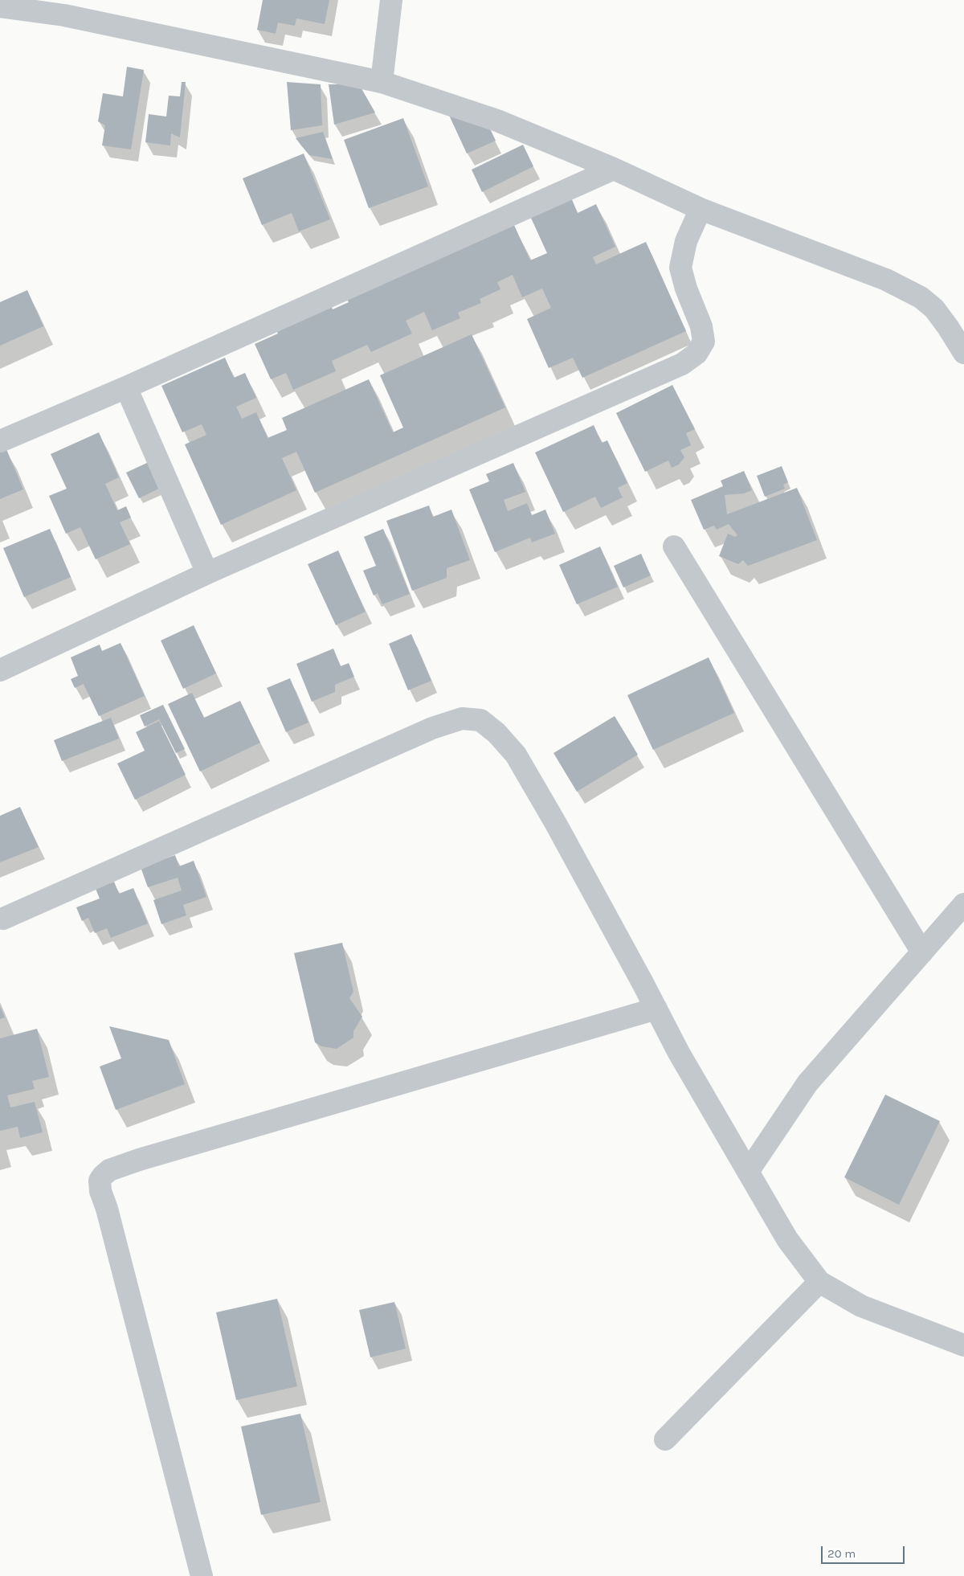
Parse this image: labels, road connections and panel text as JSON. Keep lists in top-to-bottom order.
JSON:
{
  "scale_bar": "20 m"
}
